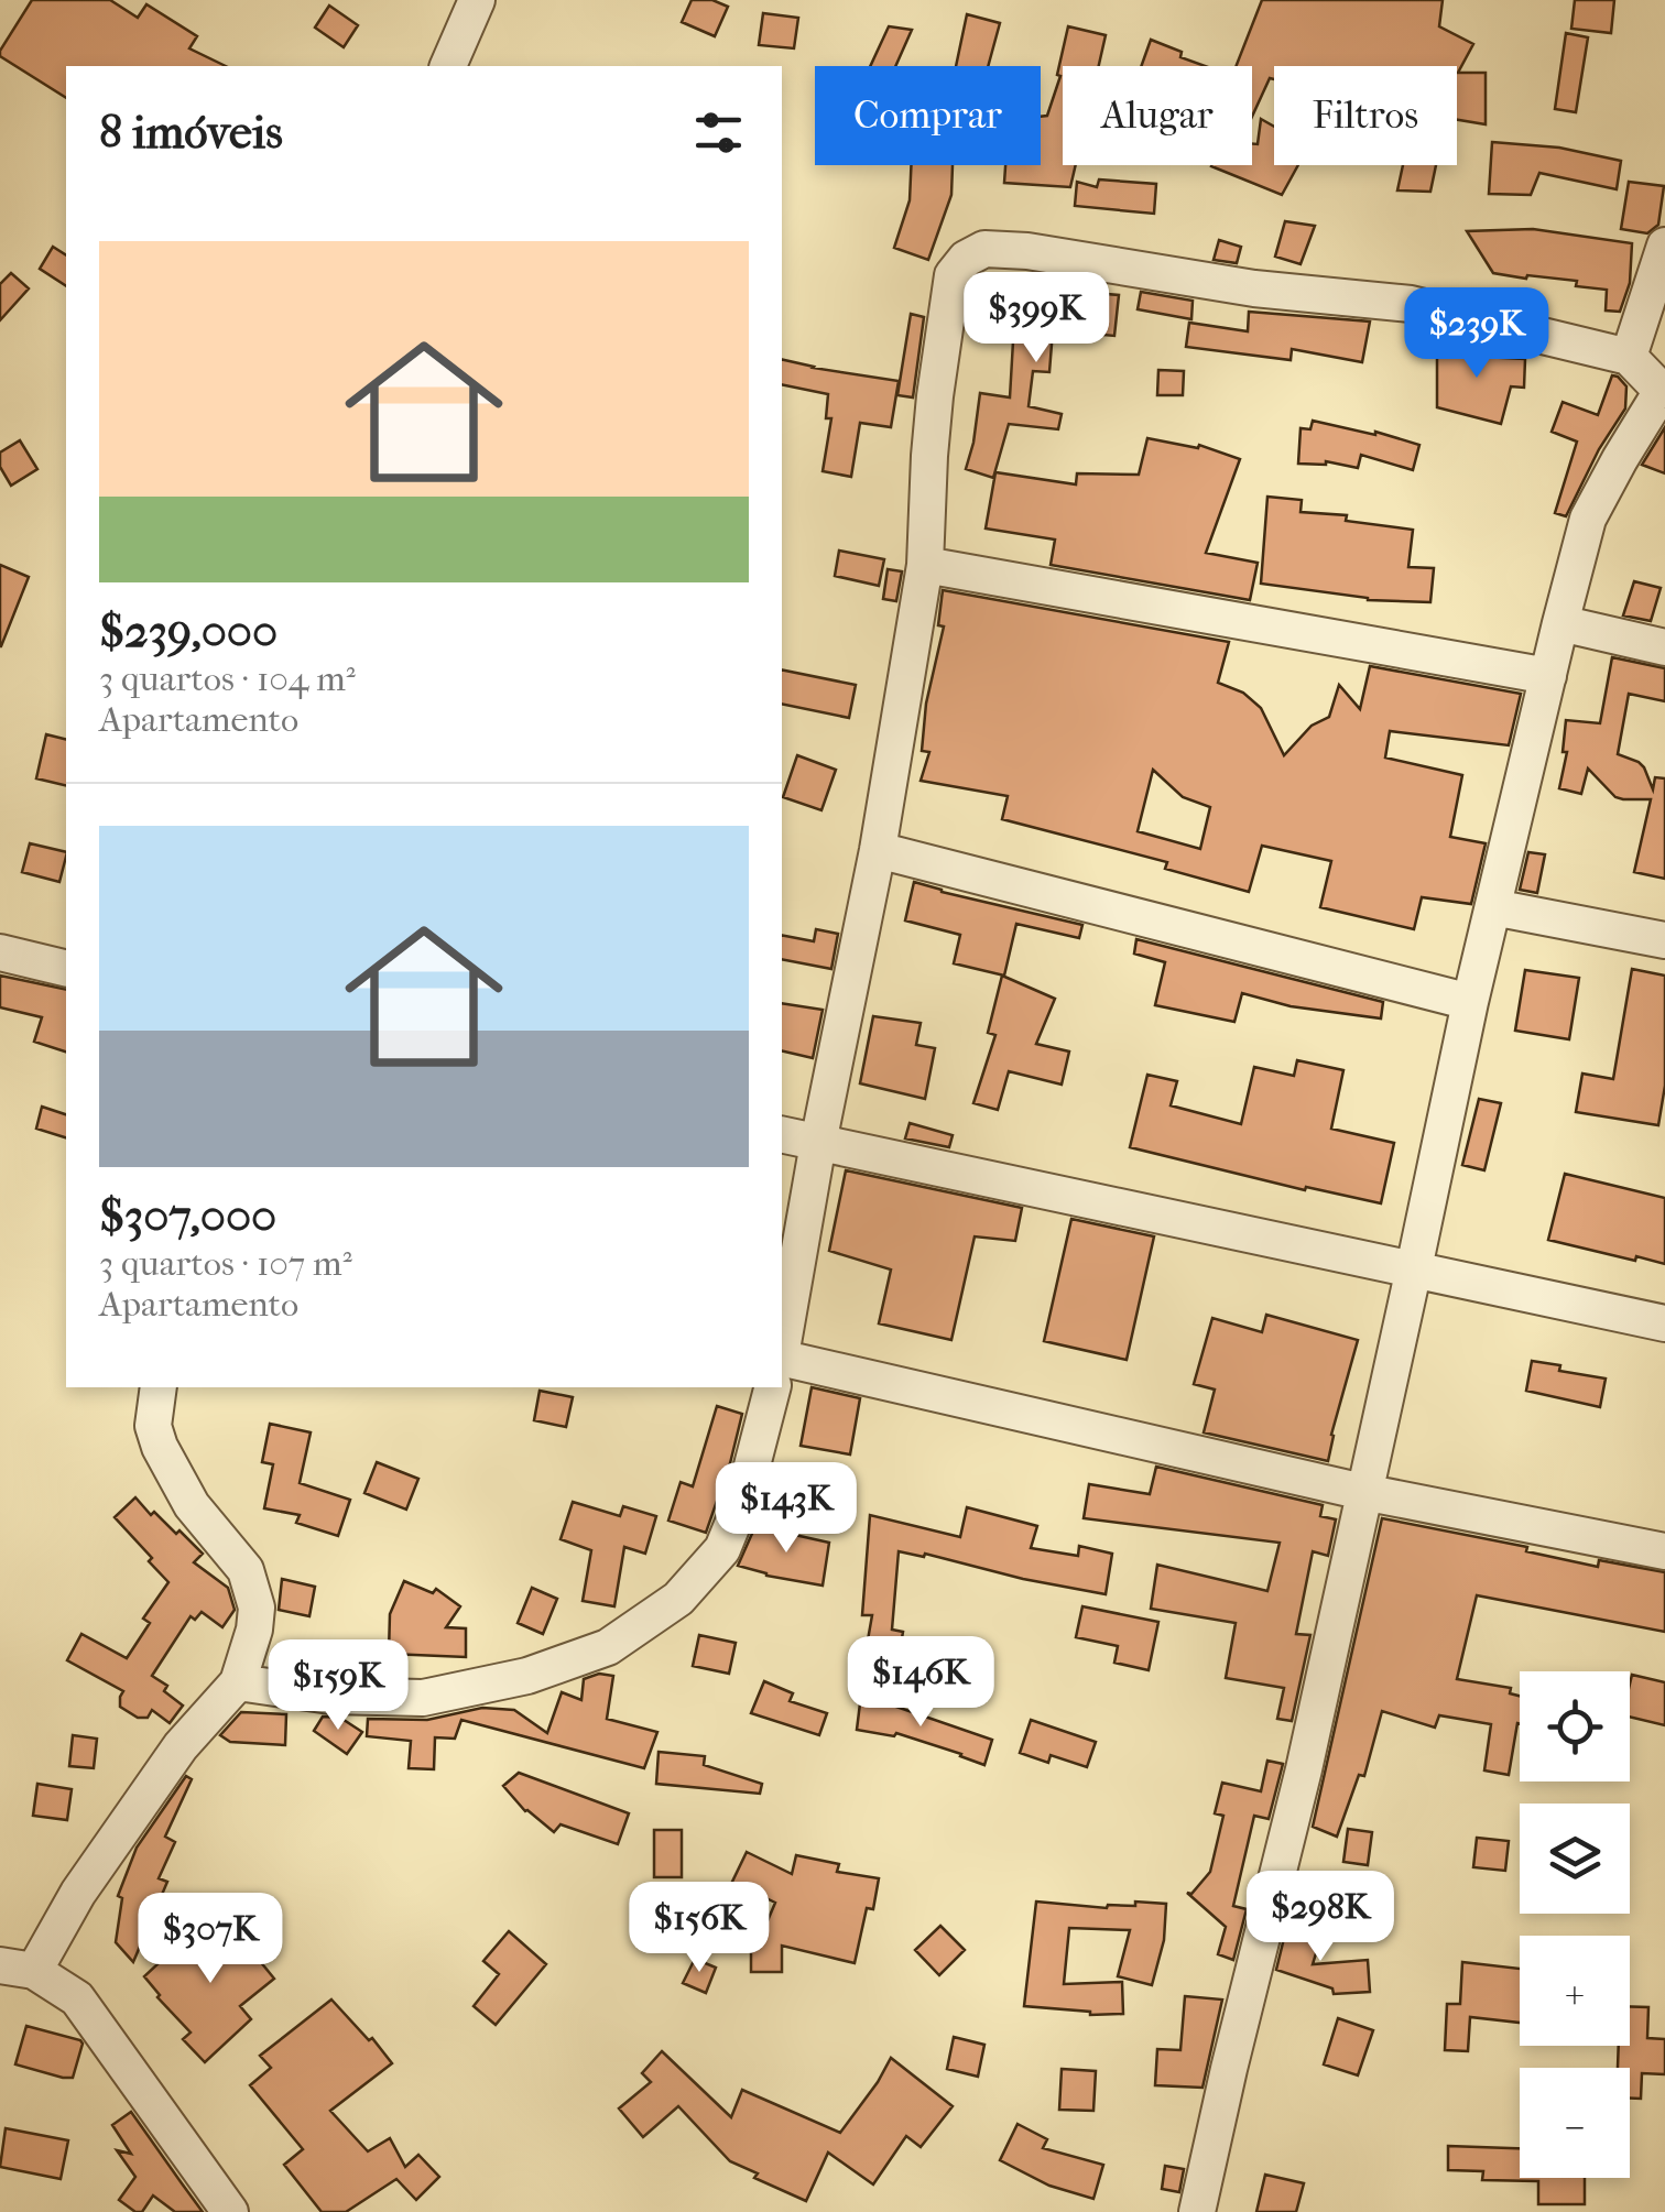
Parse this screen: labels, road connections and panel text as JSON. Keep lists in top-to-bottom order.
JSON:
{
  "page": {
    "chip": ["Comprar", "Alugar", "Filtros"],
    "heading": "8 imóveis",
    "list": [
      {
        "name": "$239,000",
        "note": "3 quartos · 104 m² · Apartamento"
      },
      {
        "name": "$307,000",
        "note": "3 quartos · 107 m² · Apartamento"
      }
    ],
    "price": [
      "$399K",
      "$239K",
      "$143K",
      "$146K",
      "$159K",
      "$298K",
      "$156K",
      "$307K"
    ],
    "map_buttons": ["+", "−"]
  }
}
